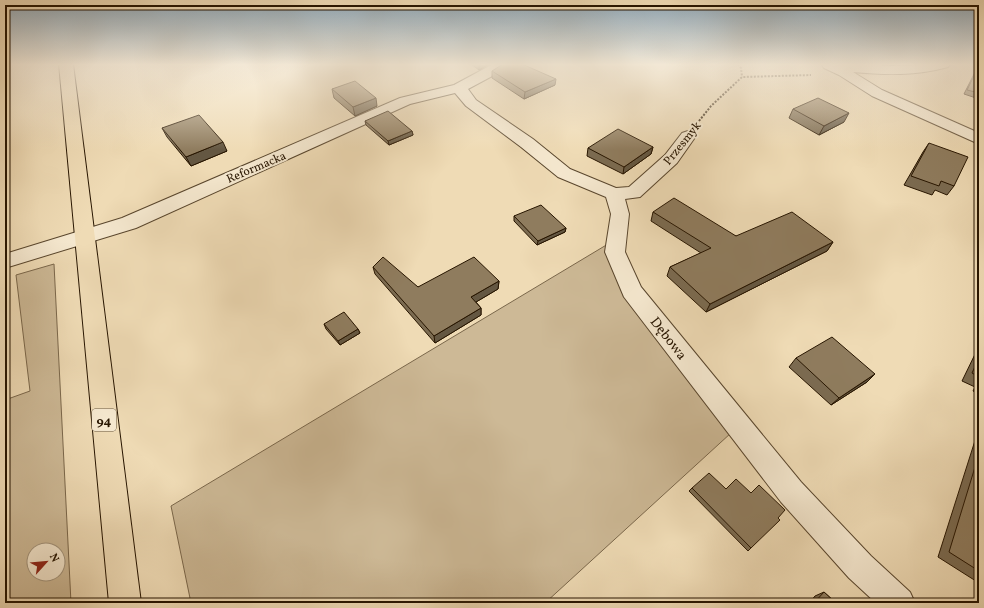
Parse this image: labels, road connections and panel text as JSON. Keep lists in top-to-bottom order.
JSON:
{
  "streets": {
    "main road": ["94"],
    "street": ["Przesmyk", "Reformacka", "Dębowa"]
  },
  "crossings": [
    ["Przesmyk", "Dębowa"],
    ["Reformacka", "94"]
  ],
  "north": "top right"
}
